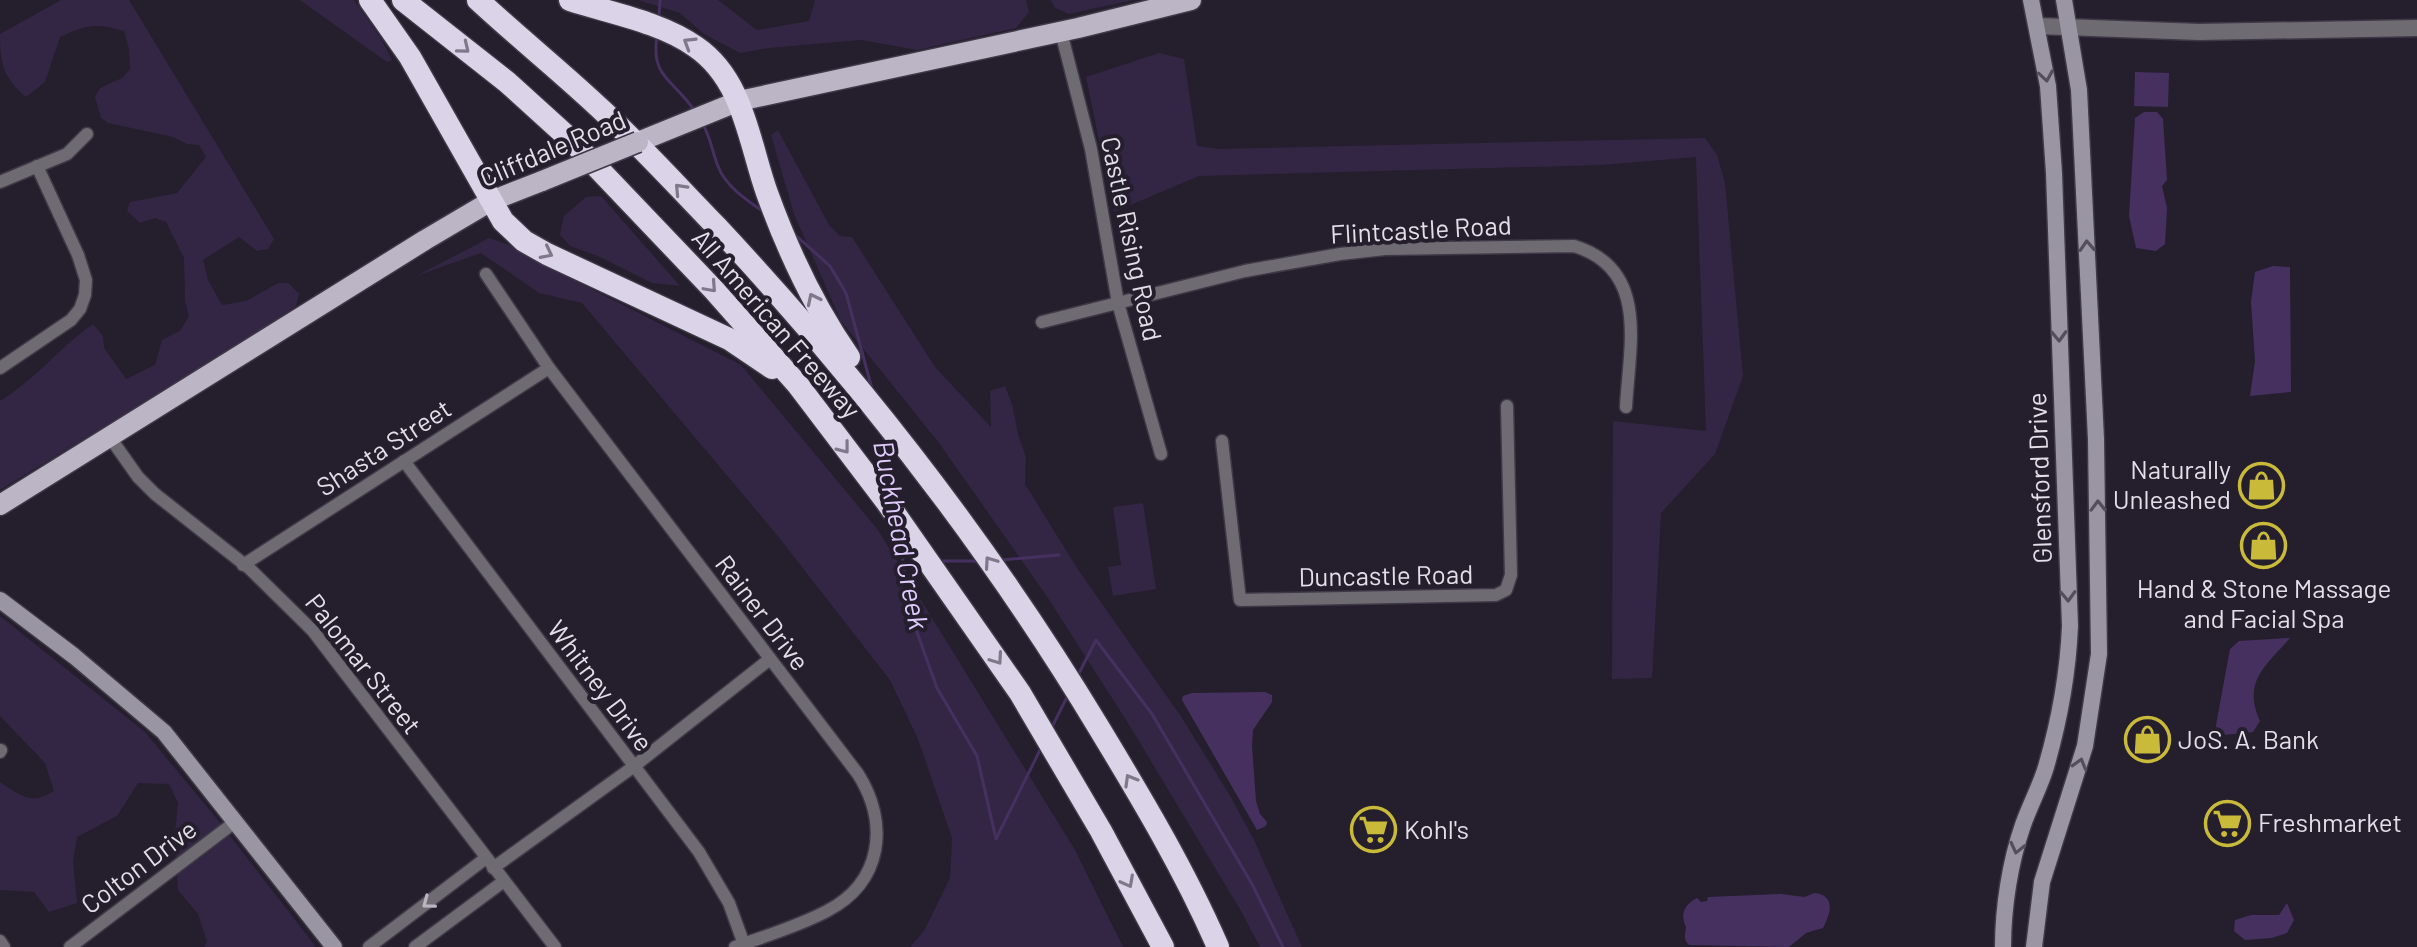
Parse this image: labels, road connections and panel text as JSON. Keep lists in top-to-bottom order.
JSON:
{
  "streets": {
    "highway": ["All American Freeway"],
    "main road": ["Cliffdale Road", "Glensford Drive"],
    "street": [
      "Flintcastle Road",
      "Castle Rising Road",
      "Shasta Street",
      "Duncastle Road",
      "Rainer Drive",
      "Palomar Street",
      "Whitney Drive",
      "Colton Drive"
    ]
  },
  "crossings": [
    ["Cliffdale Road", "Castle Rising Road"],
    ["Cliffdale Road", "Palomar Street"],
    ["Flintcastle Road", "Castle Rising Road"],
    ["Shasta Street", "Rainer Drive"],
    ["Shasta Street", "Palomar Street"],
    ["Shasta Street", "Whitney Drive"],
    ["Rainer Drive", "Whitney Drive"]
  ],
  "water": ["Buckhead Creek"],
  "places": {
    "shop": ["Naturally Unleashed", "Hand & Stone Massage and Facial Spa", "JoS. A. Bank"],
    "supermarket": ["Freshmarket", "Kohl's"]
  }
}
